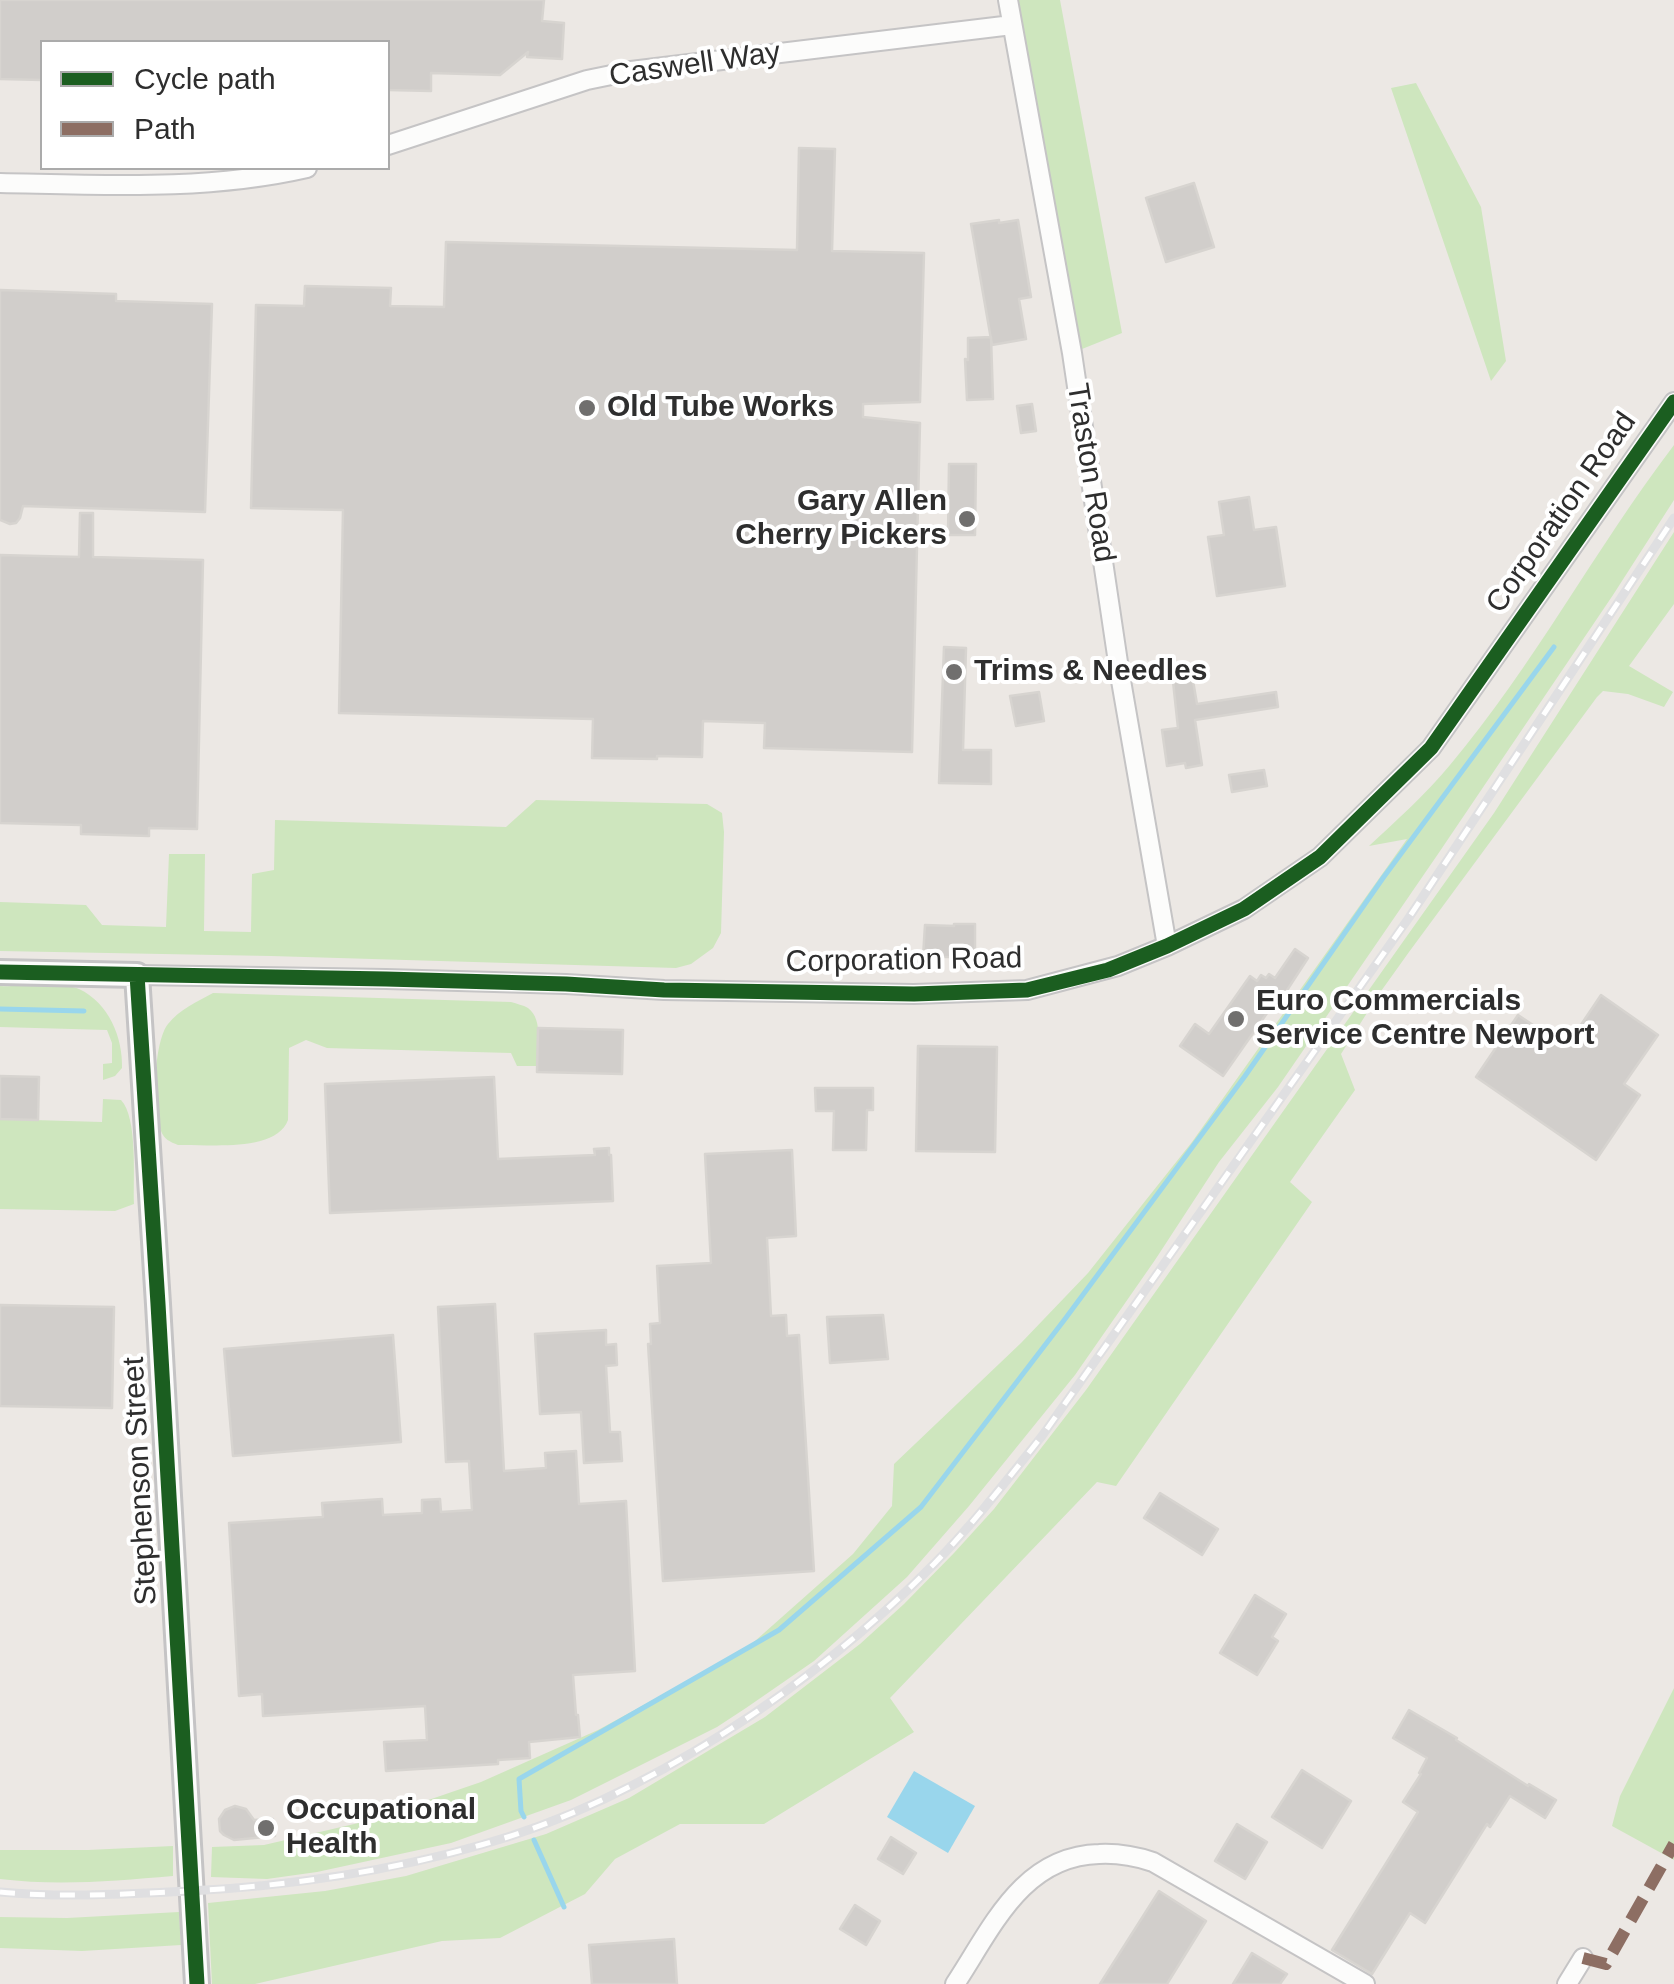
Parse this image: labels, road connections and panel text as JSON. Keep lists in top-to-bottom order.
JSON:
{
  "streets": {
    "street": [
      "Caswell Way",
      "Traston Road",
      "Corporation Road",
      "Stephenson Street"
    ]
  },
  "crossings": [
    ["Caswell Way", "Traston Road"],
    ["Traston Road", "Corporation Road"],
    ["Corporation Road", "Stephenson Street"]
  ],
  "places": [
    "Old Tube Works",
    "Gary Allen Cherry Pickers",
    "Trims & Needles",
    "Euro Commercials Service Centre Newport",
    "Occupational Health"
  ],
  "legend": ["Cycle path", "Path"]
}
